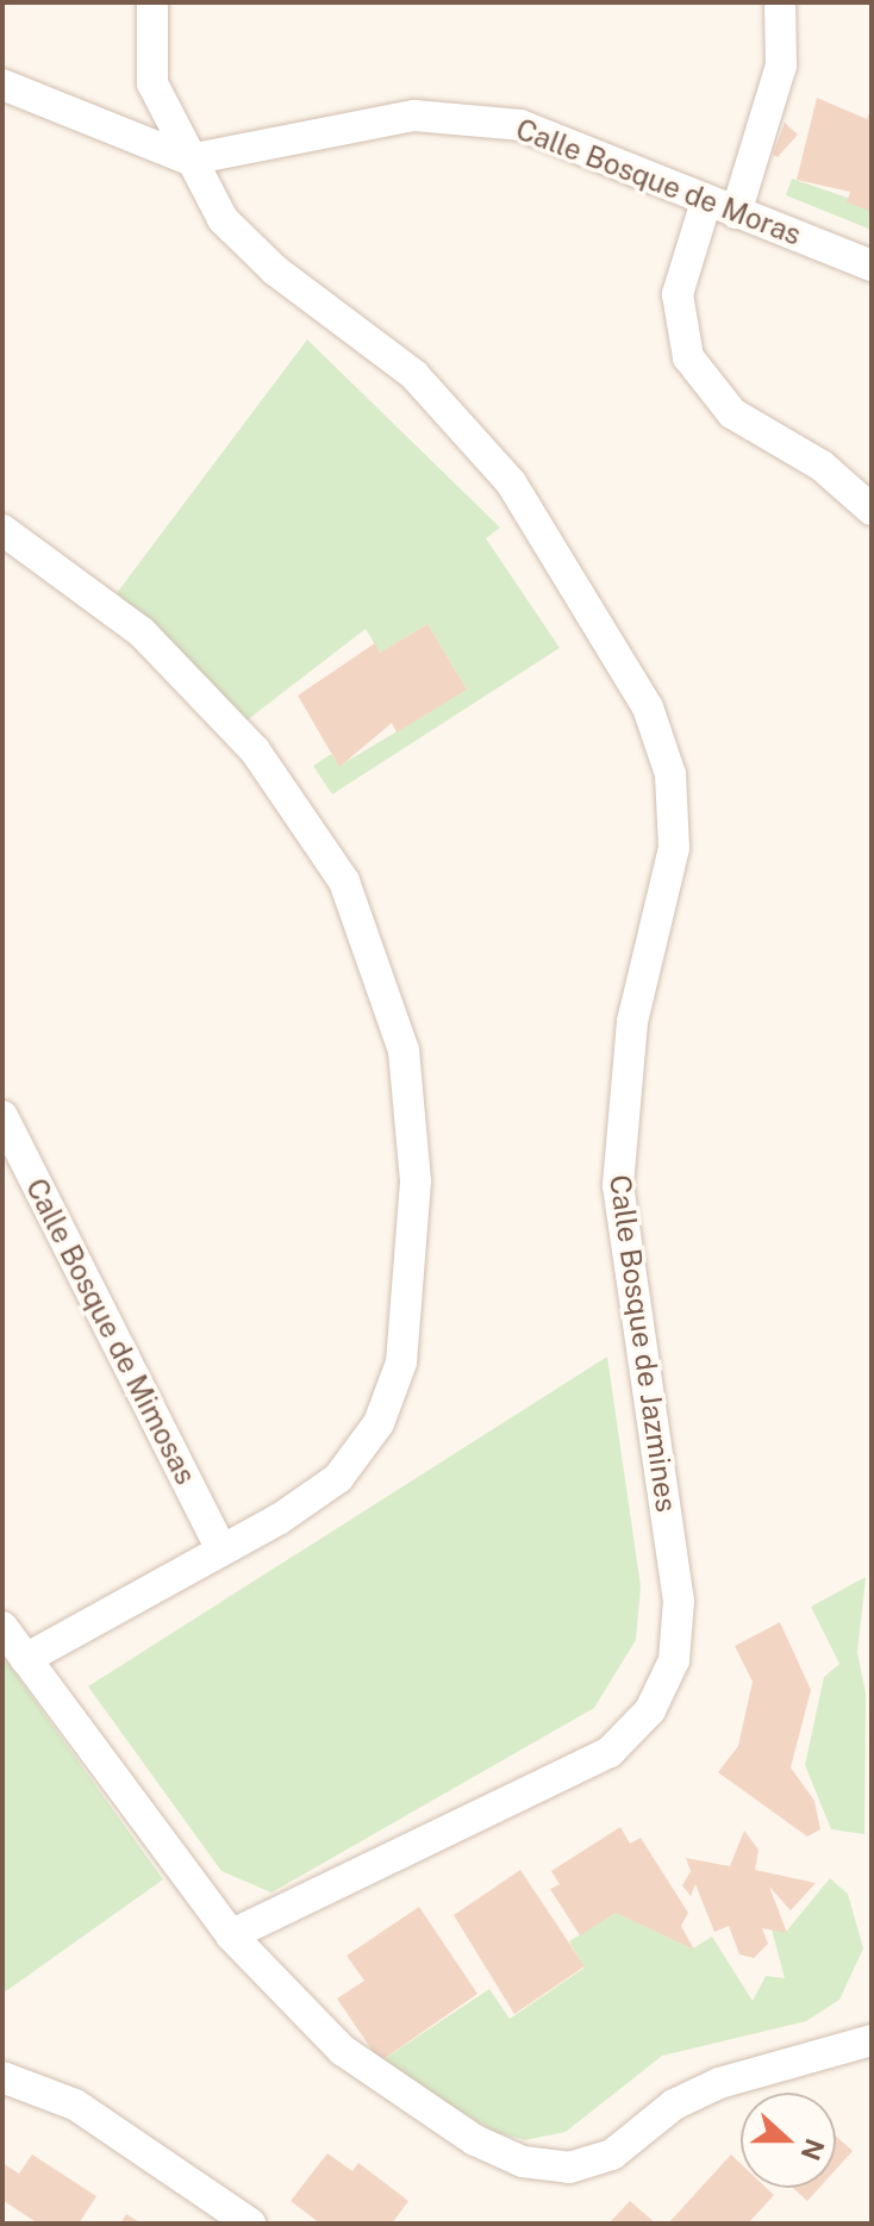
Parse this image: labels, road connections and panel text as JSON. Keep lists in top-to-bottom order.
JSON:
{
  "streets": {
    "street": ["Calle Bosque de Moras", "Calle Bosque de Mimosas", "Calle Bosque de Jazmines"]
  },
  "crossings": [
    ["Calle Bosque de Moras", "Calle Bosque de Jazmines"]
  ],
  "north": "right"
}
